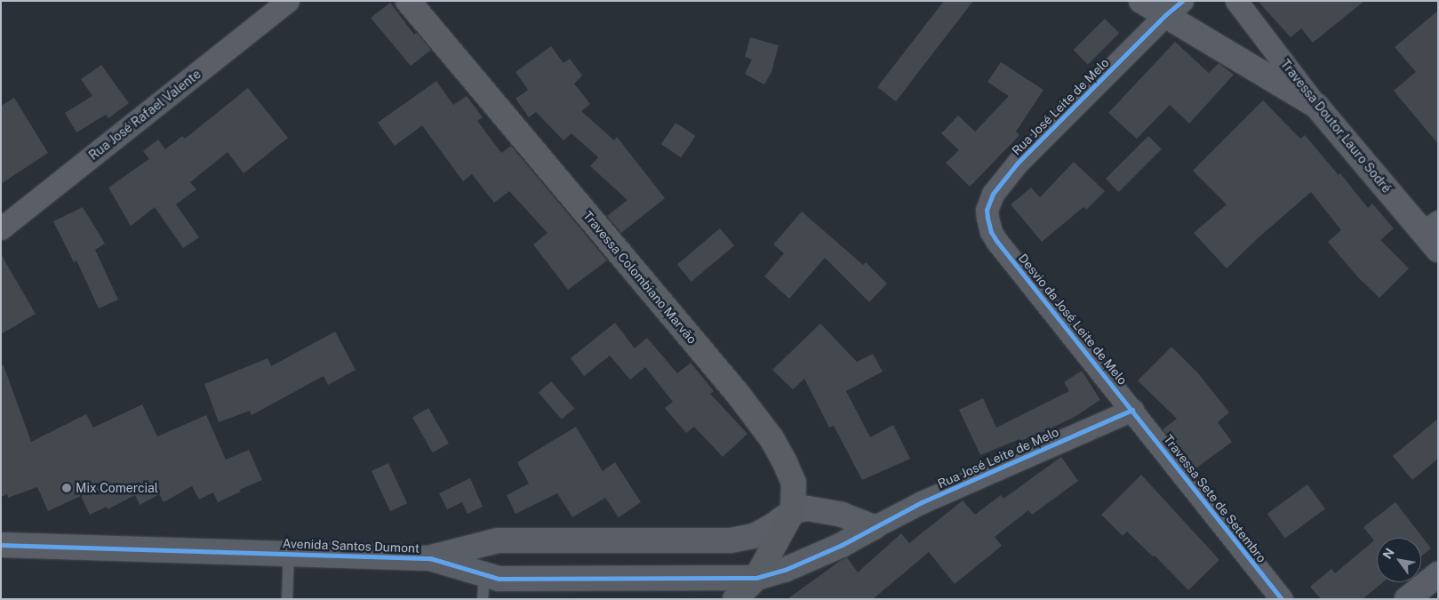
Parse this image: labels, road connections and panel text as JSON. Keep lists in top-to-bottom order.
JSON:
{
  "streets": {
    "main road": ["Travessa Colombiano Marvão"],
    "street": [
      "Rua José Leite de Melo",
      "Rua José Rafael Valente",
      "Travessa Doutor Lauro Sodré",
      "Desvio da José Leite de Melo",
      "Travessa Sete de Setembro",
      "Avenida Santos Dumont"
    ]
  },
  "crossings": [
    ["Rua José Leite de Melo", "Desvio da José Leite de Melo"],
    ["Rua José Leite de Melo", "Travessa Sete de Setembro"],
    ["Rua José Leite de Melo", "Avenida Santos Dumont"],
    ["Travessa Colombiano Marvão", "Avenida Santos Dumont"],
    ["Desvio da José Leite de Melo", "Travessa Sete de Setembro"]
  ],
  "places": ["Mix Comercial"],
  "north": "top left"
}
